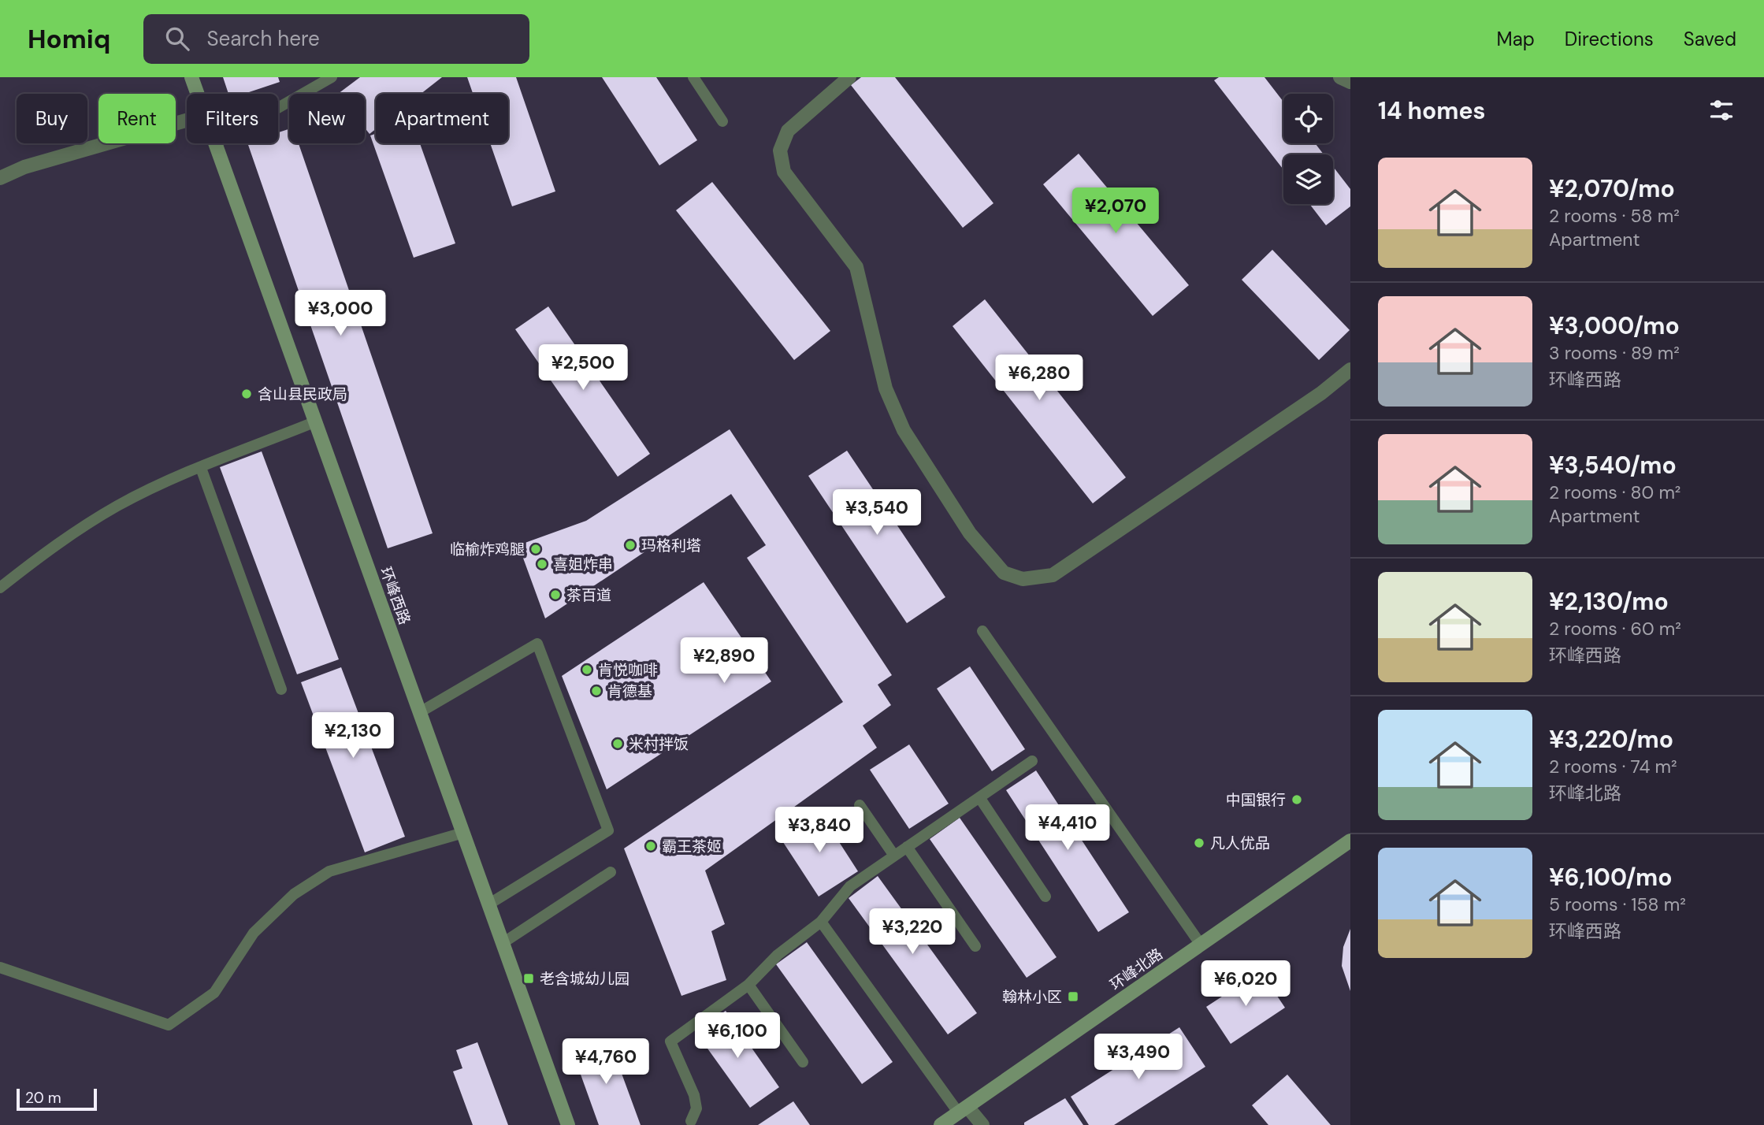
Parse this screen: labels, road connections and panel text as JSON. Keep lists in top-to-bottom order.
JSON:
{
  "streets": {
    "main road": ["环峰西路", "环峰北路"]
  },
  "places": {
    "other": [
      "含山县民政局",
      "玛格利塔",
      "临榆炸鸡腿",
      "喜姐炸串",
      "茶百道",
      "肯悦咖啡",
      "肯德基",
      "米村拌饭",
      "中国银行",
      "凡人优品",
      "霸王茶姬"
    ],
    "transit": ["老含城幼儿园", "翰林小区"]
  },
  "scale_bar": "20 m",
  "page": {
    "header": "Homiq",
    "search": "Search here",
    "nav": ["Map", "Directions", "Saved"],
    "heading": "14 homes",
    "chip": [
      "Buy",
      "Rent",
      "Filters",
      "New",
      "Apartment"
    ],
    "list": [
      {
        "name": "¥2,070/mo",
        "note": "2 rooms · 58 m² · Apartment"
      },
      {
        "name": "¥3,000/mo",
        "note": "3 rooms · 89 m² · 环峰西路"
      },
      {
        "name": "¥3,540/mo",
        "note": "2 rooms · 80 m² · Apartment"
      },
      {
        "name": "¥2,130/mo",
        "note": "2 rooms · 60 m² · 环峰西路"
      },
      {
        "name": "¥3,220/mo",
        "note": "2 rooms · 74 m² · 环峰北路"
      },
      {
        "name": "¥6,100/mo",
        "note": "5 rooms · 158 m² · 环峰西路"
      }
    ],
    "price": [
      "¥2,070",
      "¥3,000",
      "¥2,500",
      "¥6,280",
      "¥3,540",
      "¥2,890",
      "¥2,130",
      "¥4,410",
      "¥3,840",
      "¥3,220",
      "¥6,020",
      "¥6,100",
      "¥3,490",
      "¥4,760"
    ],
    "scale": "20 m"
  }
}
